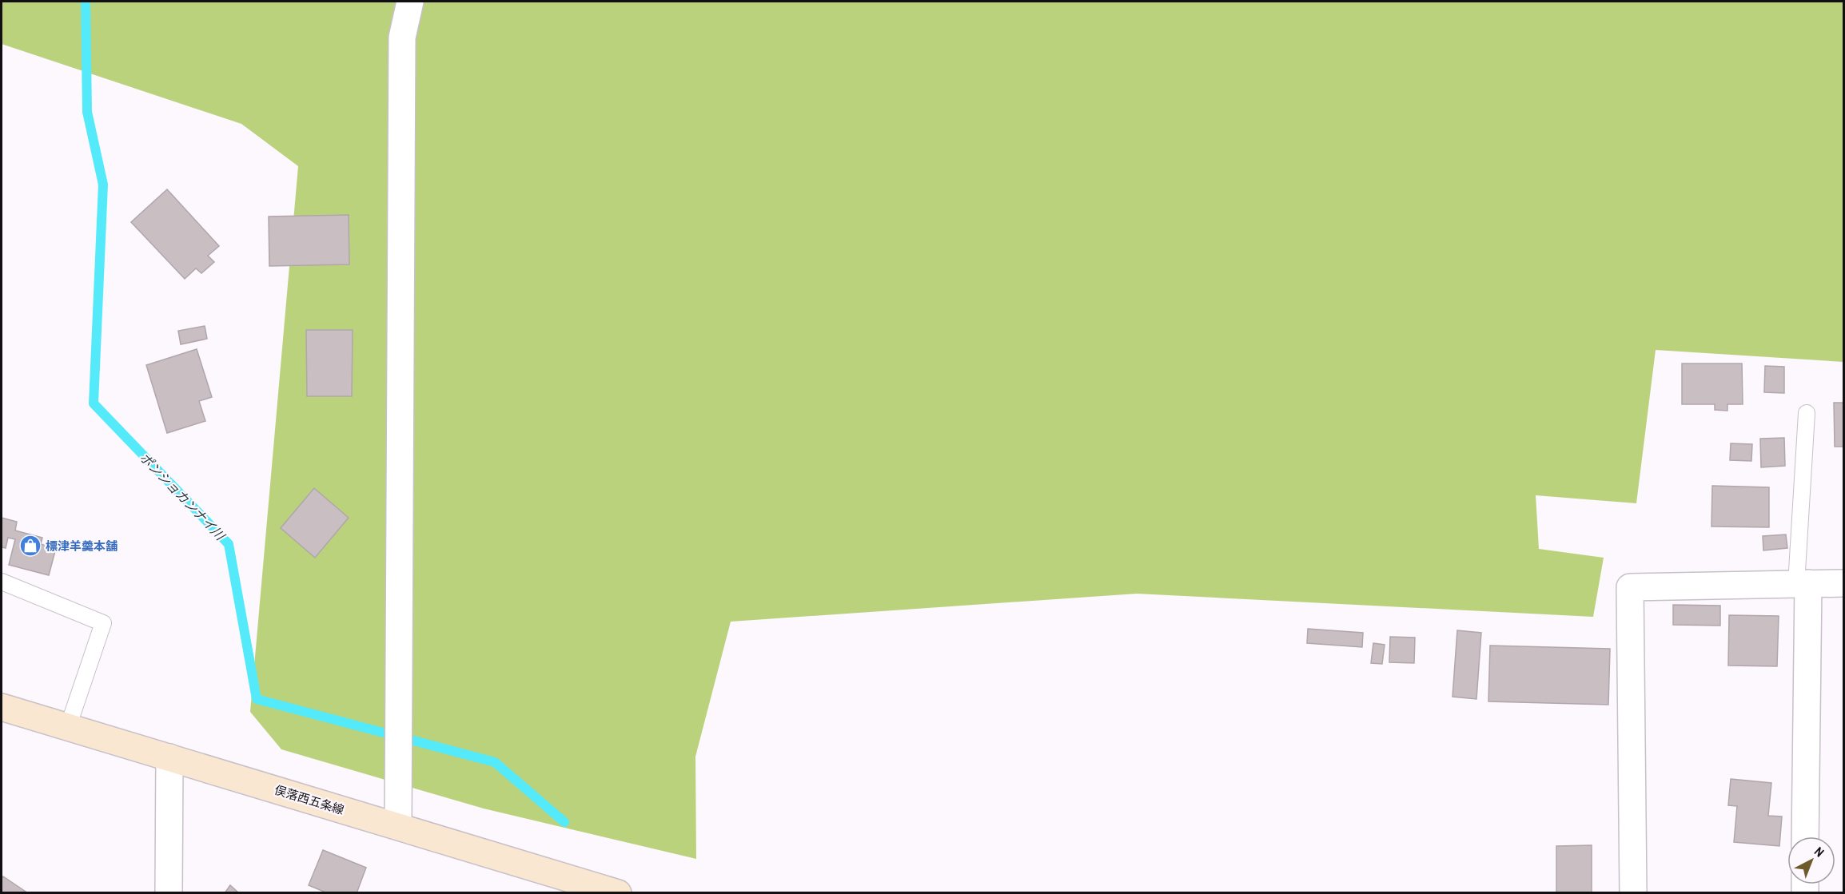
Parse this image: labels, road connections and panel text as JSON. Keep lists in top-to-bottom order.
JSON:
{
  "streets": {
    "main road": ["俣落西五条線"]
  },
  "water": ["ポンショカンナイ川"],
  "places": {
    "shop": ["標津羊羹本舗"]
  },
  "north": "top right"
}
